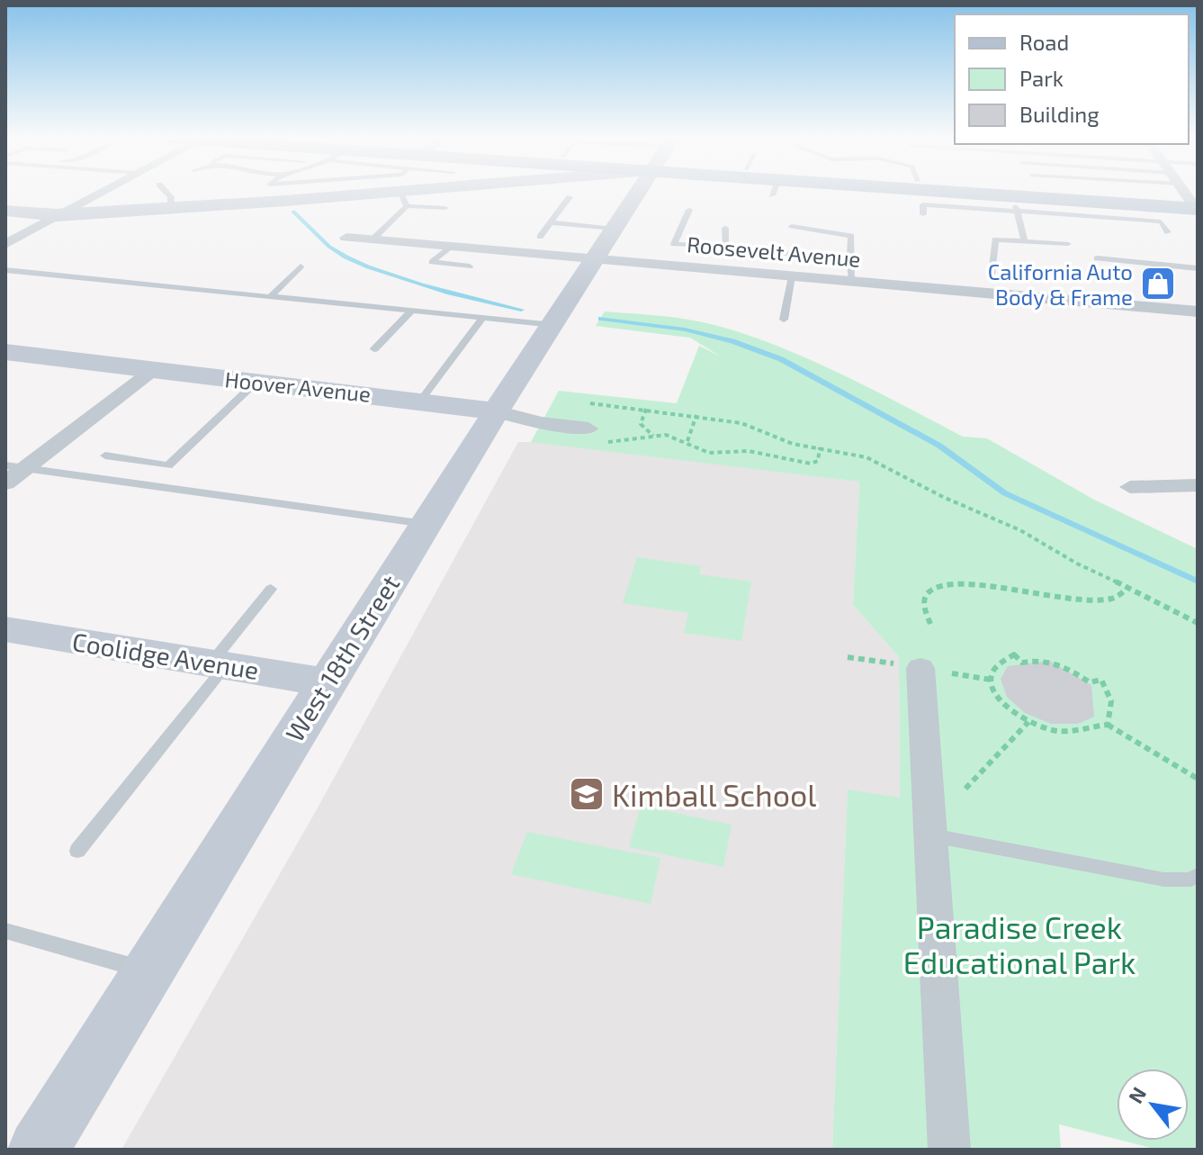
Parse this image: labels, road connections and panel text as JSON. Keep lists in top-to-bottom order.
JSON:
{
  "streets": {
    "street": [
      "Roosevelt Avenue",
      "Hoover Avenue",
      "Coolidge Avenue",
      "West 18th Street"
    ]
  },
  "crossings": [
    ["Roosevelt Avenue", "West 18th Street"],
    ["Hoover Avenue", "West 18th Street"],
    ["Coolidge Avenue", "West 18th Street"]
  ],
  "parks": ["Paradise Creek Educational Park"],
  "places": {
    "shop": ["California Auto Body & Frame"],
    "school or university": ["Kimball School"]
  },
  "legend": ["Road", "Park", "Building"],
  "north": "top left"
}
